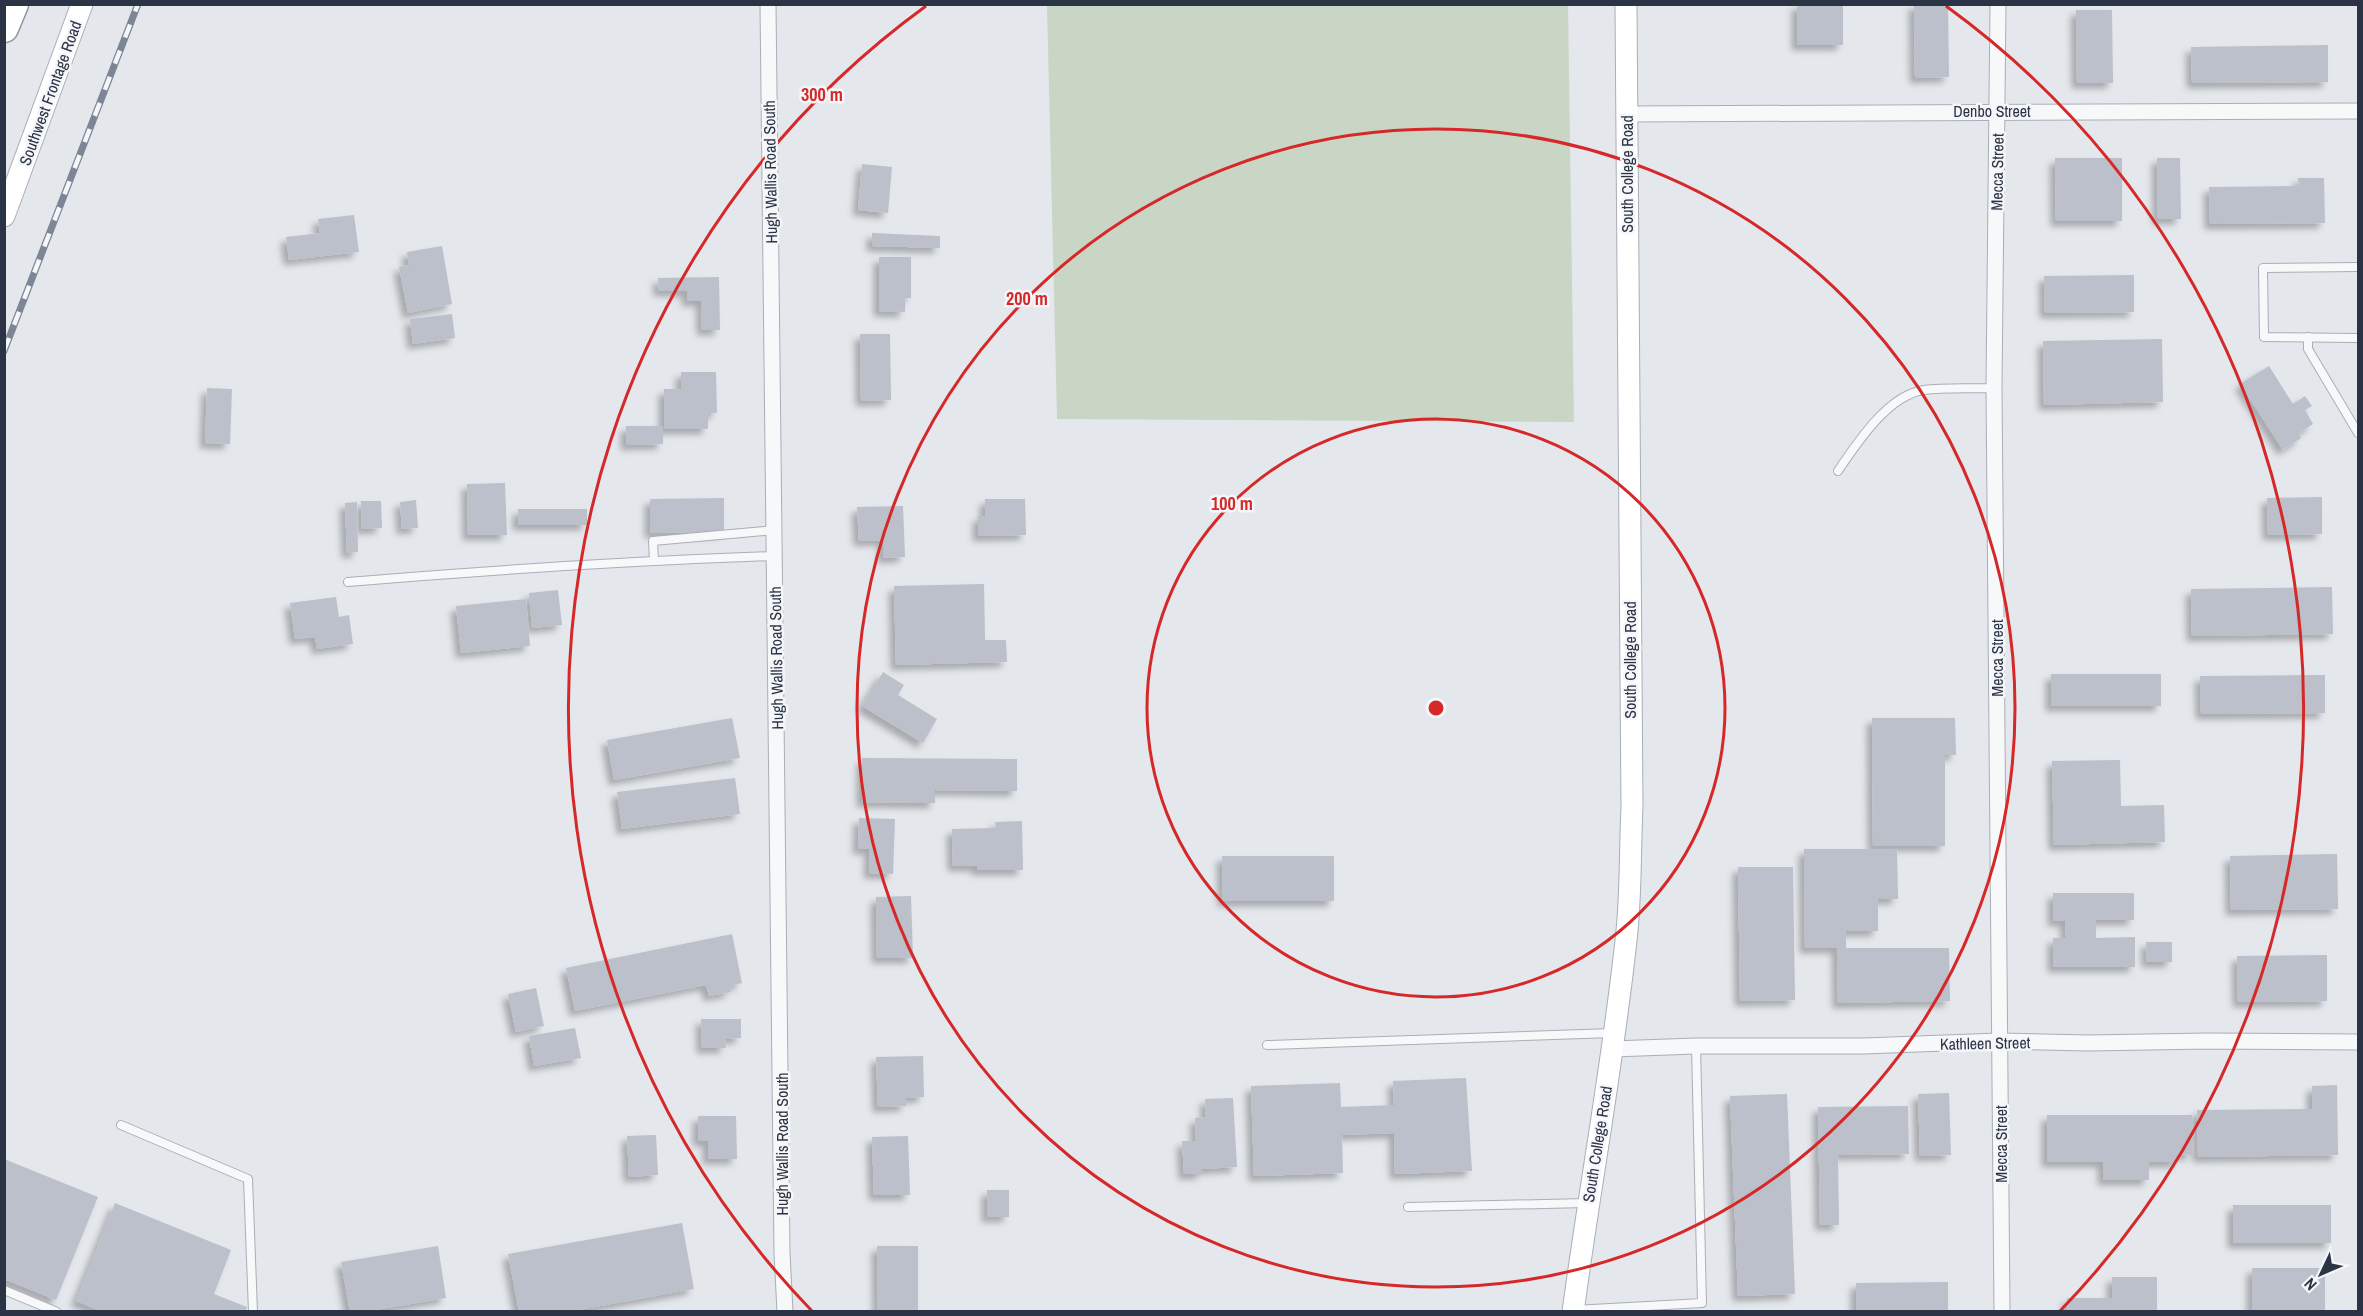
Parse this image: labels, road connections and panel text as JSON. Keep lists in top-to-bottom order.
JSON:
{
  "streets": {
    "street": [
      "Southwest Frontage Road",
      "Denbo Street",
      "Hugh Wallis Road South",
      "Mecca Street",
      "South College Road",
      "Kathleen Street"
    ]
  },
  "crossings": [
    ["Denbo Street", "Mecca Street"],
    ["Denbo Street", "South College Road"],
    ["Mecca Street", "Kathleen Street"],
    ["South College Road", "Kathleen Street"]
  ],
  "north": "bottom left",
  "rings": ["300 m", "200 m", "100 m"]
}
